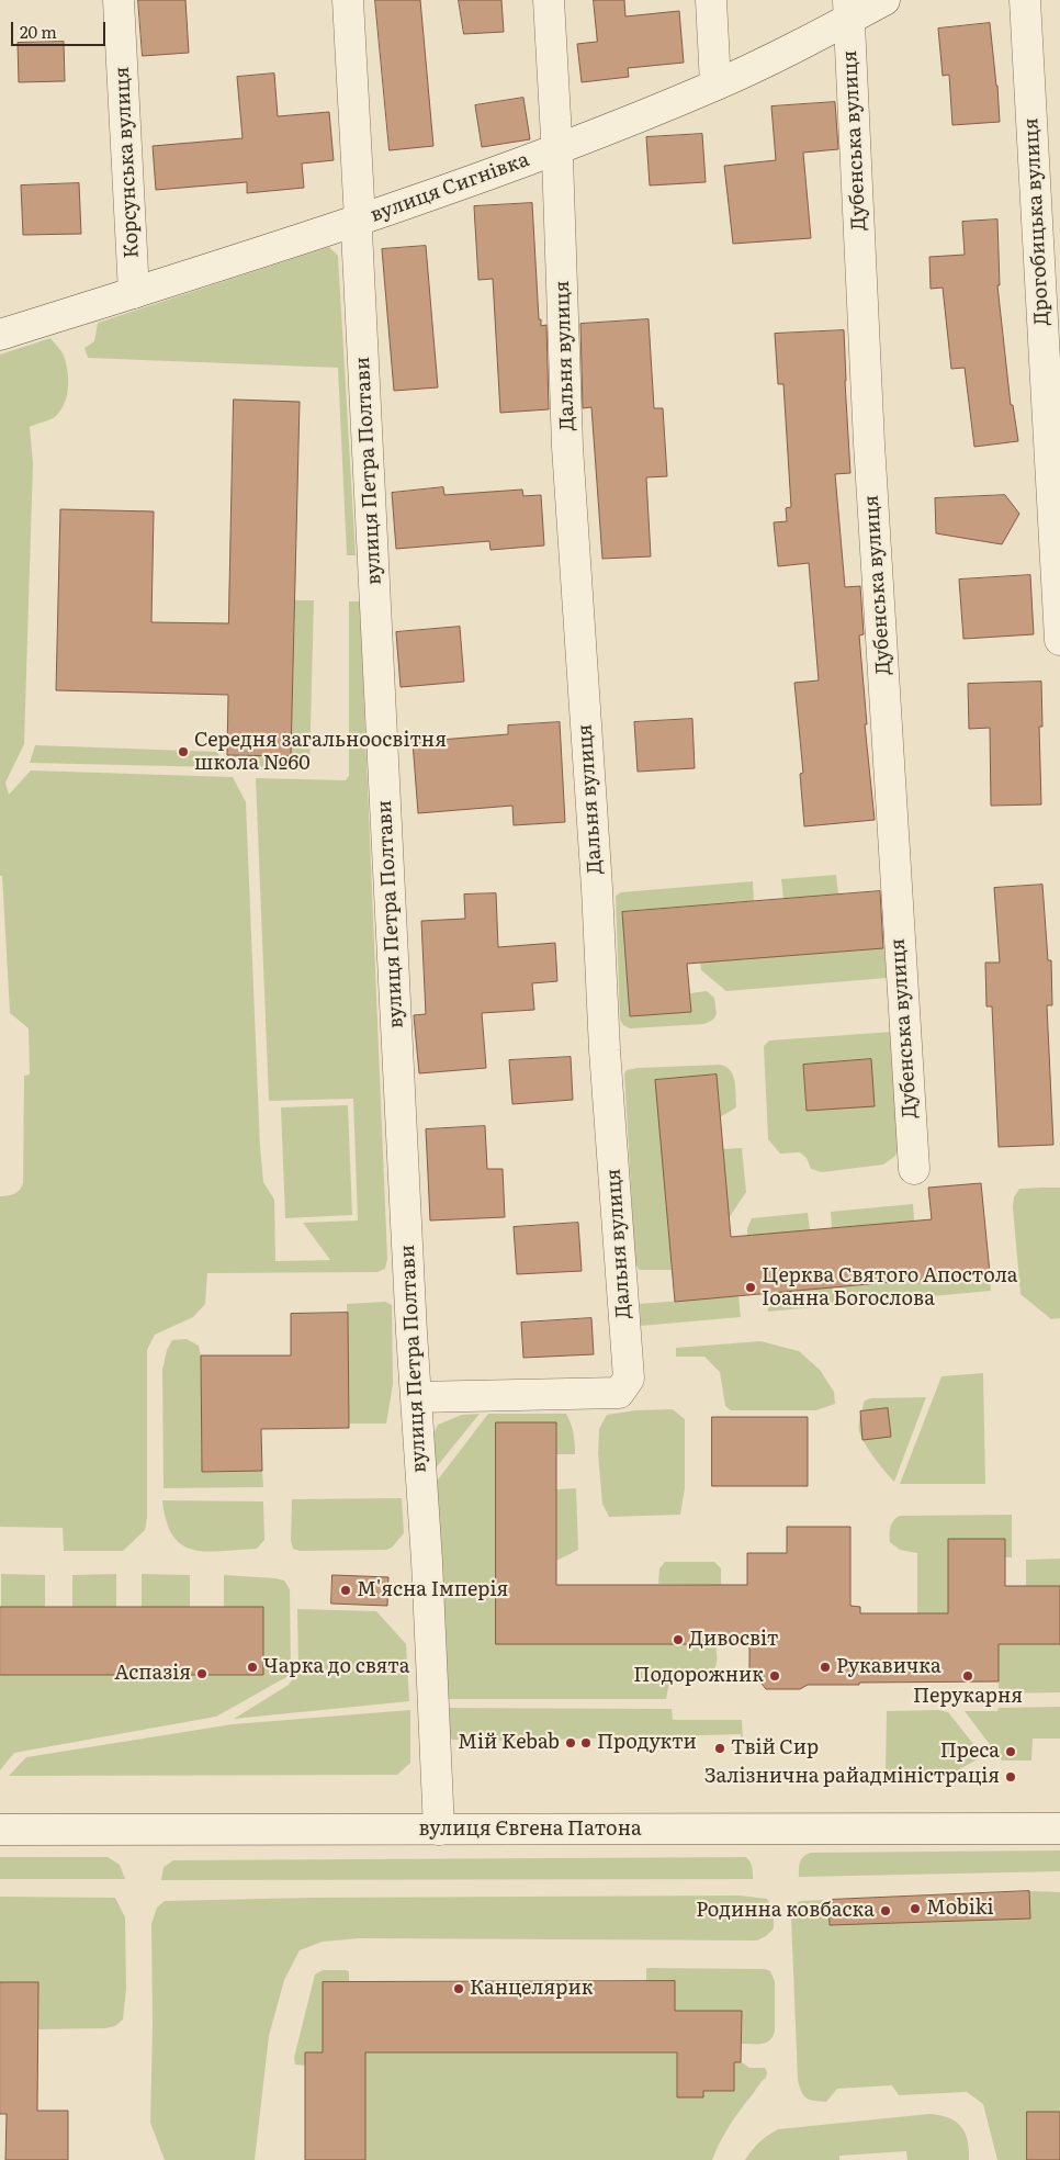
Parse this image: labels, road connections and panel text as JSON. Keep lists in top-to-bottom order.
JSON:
{
  "streets": {
    "street": [
      "Дубенська вулиця",
      "Корсунська вулиця",
      "вулиця Сигнівка",
      "Дрогобицька вулиця",
      "Дальня вулиця",
      "вулиця Петра Полтави",
      "вулиця Євгена Патона"
    ]
  },
  "crossings": [
    ["Дубенська вулиця", "вулиця Сигнівка"],
    ["Корсунська вулиця", "вулиця Сигнівка"],
    ["вулиця Сигнівка", "Дальня вулиця"],
    ["вулиця Сигнівка", "вулиця Петра Полтави"],
    ["Дальня вулиця", "вулиця Петра Полтави"],
    ["вулиця Петра Полтави", "вулиця Євгена Патона"]
  ],
  "places": [
    "Середня загальноосвітня школа №60",
    "Церква Святого Апостола Іоанна Богослова",
    "М'ясна Імперія",
    "Дивосвіт",
    "Чарка до свята",
    "Рукавичка",
    "Аспазія",
    "Подорожник",
    "Перукарня",
    "Мій Kebab",
    "Продукти",
    "Твій Сир",
    "Преса",
    "Залізнична райадміністрація",
    "Mobiki",
    "Родинна ковбаска",
    "Канцелярик"
  ],
  "scale_bar": "20 m"
}
